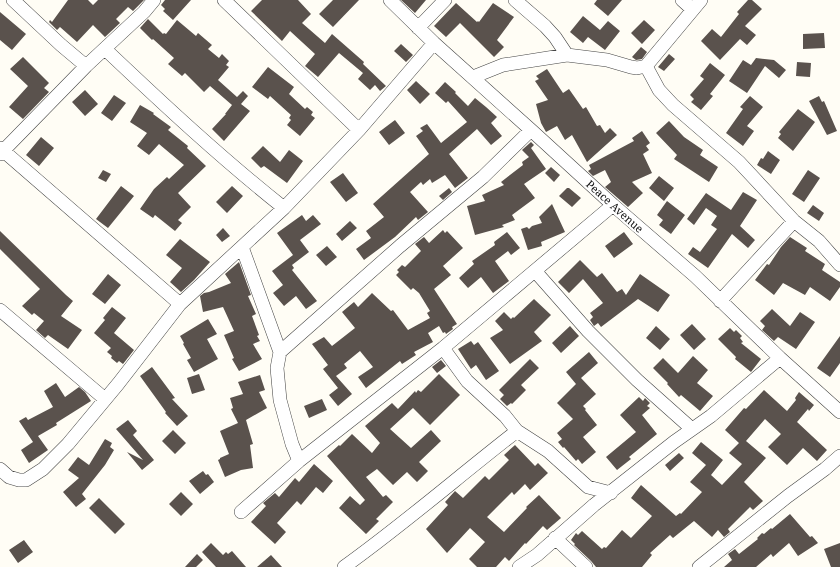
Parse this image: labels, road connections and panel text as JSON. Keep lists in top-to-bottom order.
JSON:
{
  "streets": {
    "street": ["Peace Avenue"]
  }
}
